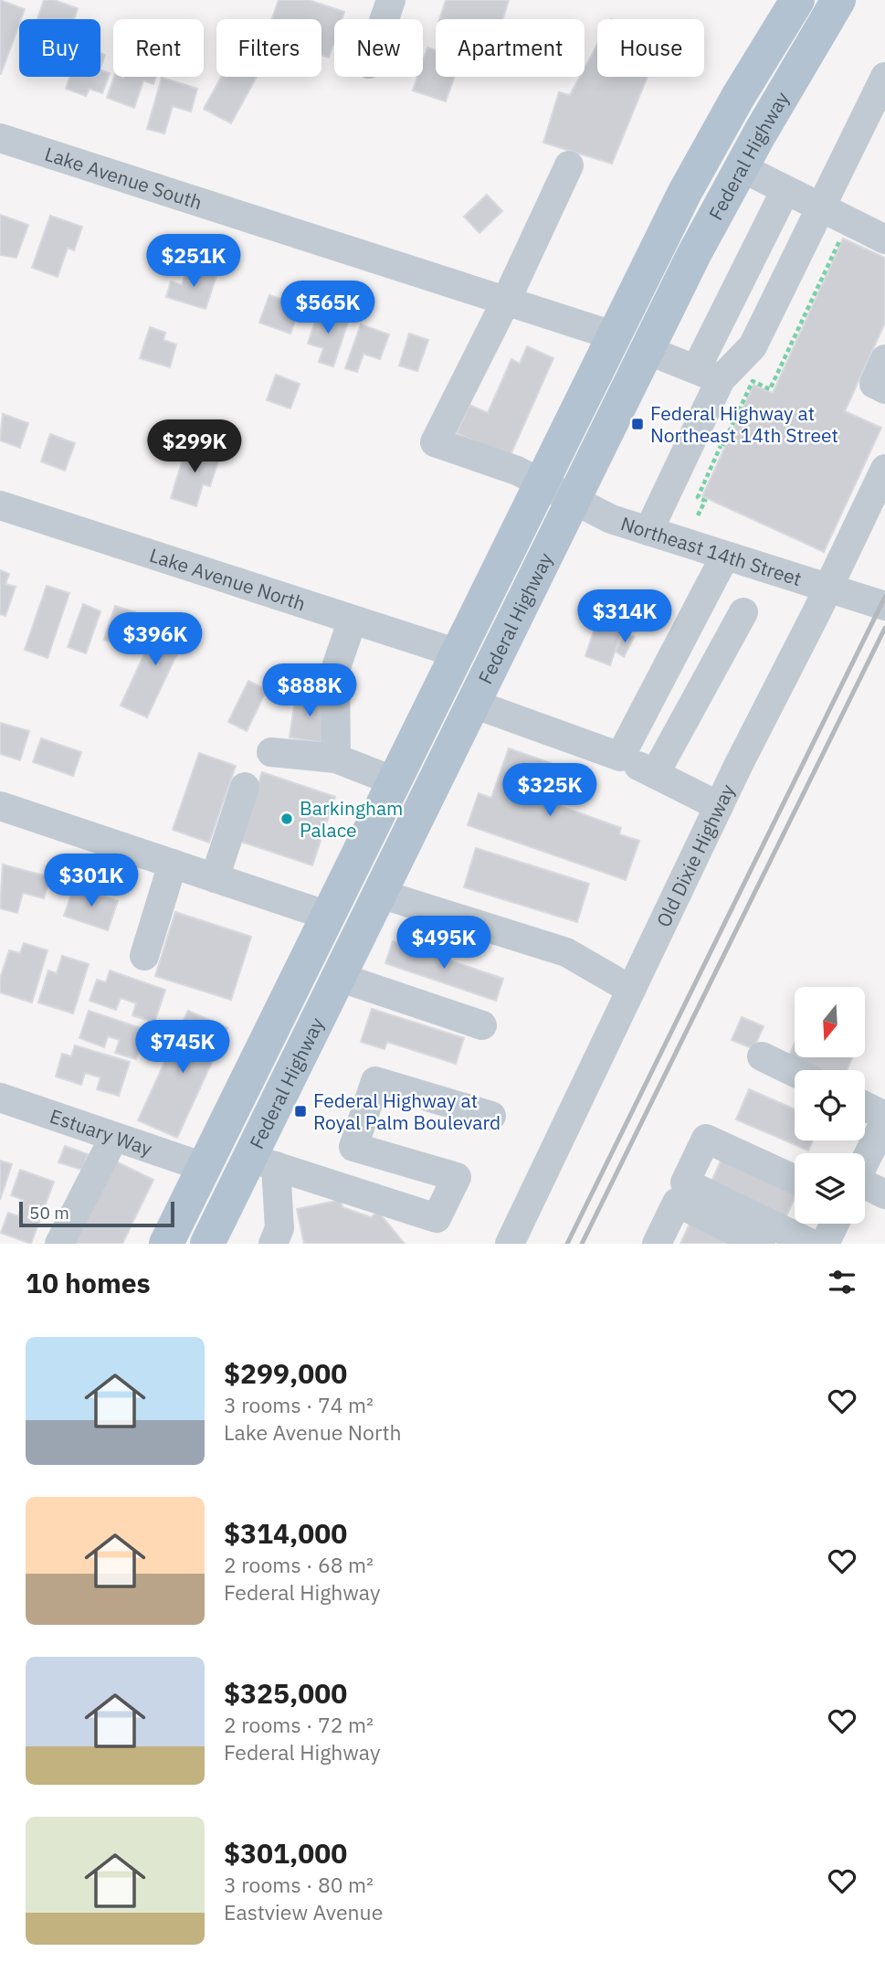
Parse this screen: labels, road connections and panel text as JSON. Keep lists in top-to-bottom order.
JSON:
{
  "streets": {
    "main road": ["Federal Highway"],
    "street": [
      "Lake Avenue South",
      "Northeast 14th Street",
      "Lake Avenue North",
      "Old Dixie Highway",
      "Estuary Way"
    ]
  },
  "crossings": [
    ["Federal Highway", "Lake Avenue South"],
    ["Federal Highway", "Northeast 14th Street"],
    ["Federal Highway", "Lake Avenue North"],
    ["Federal Highway", "Estuary Way"],
    ["Lake Avenue South", "Northeast 14th Street"],
    ["Northeast 14th Street", "Old Dixie Highway"]
  ],
  "places": {
    "transit": ["Federal Highway at Northeast 14th Street", "Federal Highway at Royal Palm Boulevard"],
    "other": ["Barkingham Palace"]
  },
  "scale_bar": "50 m",
  "north": "bottom",
  "page": {
    "chip": [
      "Buy",
      "Rent",
      "Filters",
      "New",
      "Apartment",
      "House"
    ],
    "price": [
      "$251K",
      "$565K",
      "$299K",
      "$314K",
      "$396K",
      "$888K",
      "$325K",
      "$301K",
      "$495K",
      "$745K"
    ],
    "scale": "50 m",
    "heading": "10 homes",
    "list": [
      {
        "name": "$299,000",
        "note": "3 rooms · 74 m² · Lake Avenue North"
      },
      {
        "name": "$314,000",
        "note": "2 rooms · 68 m² · Federal Highway"
      },
      {
        "name": "$325,000",
        "note": "2 rooms · 72 m² · Federal Highway"
      },
      {
        "name": "$301,000",
        "note": "3 rooms · 80 m² · Eastview Avenue"
      }
    ]
  }
}
